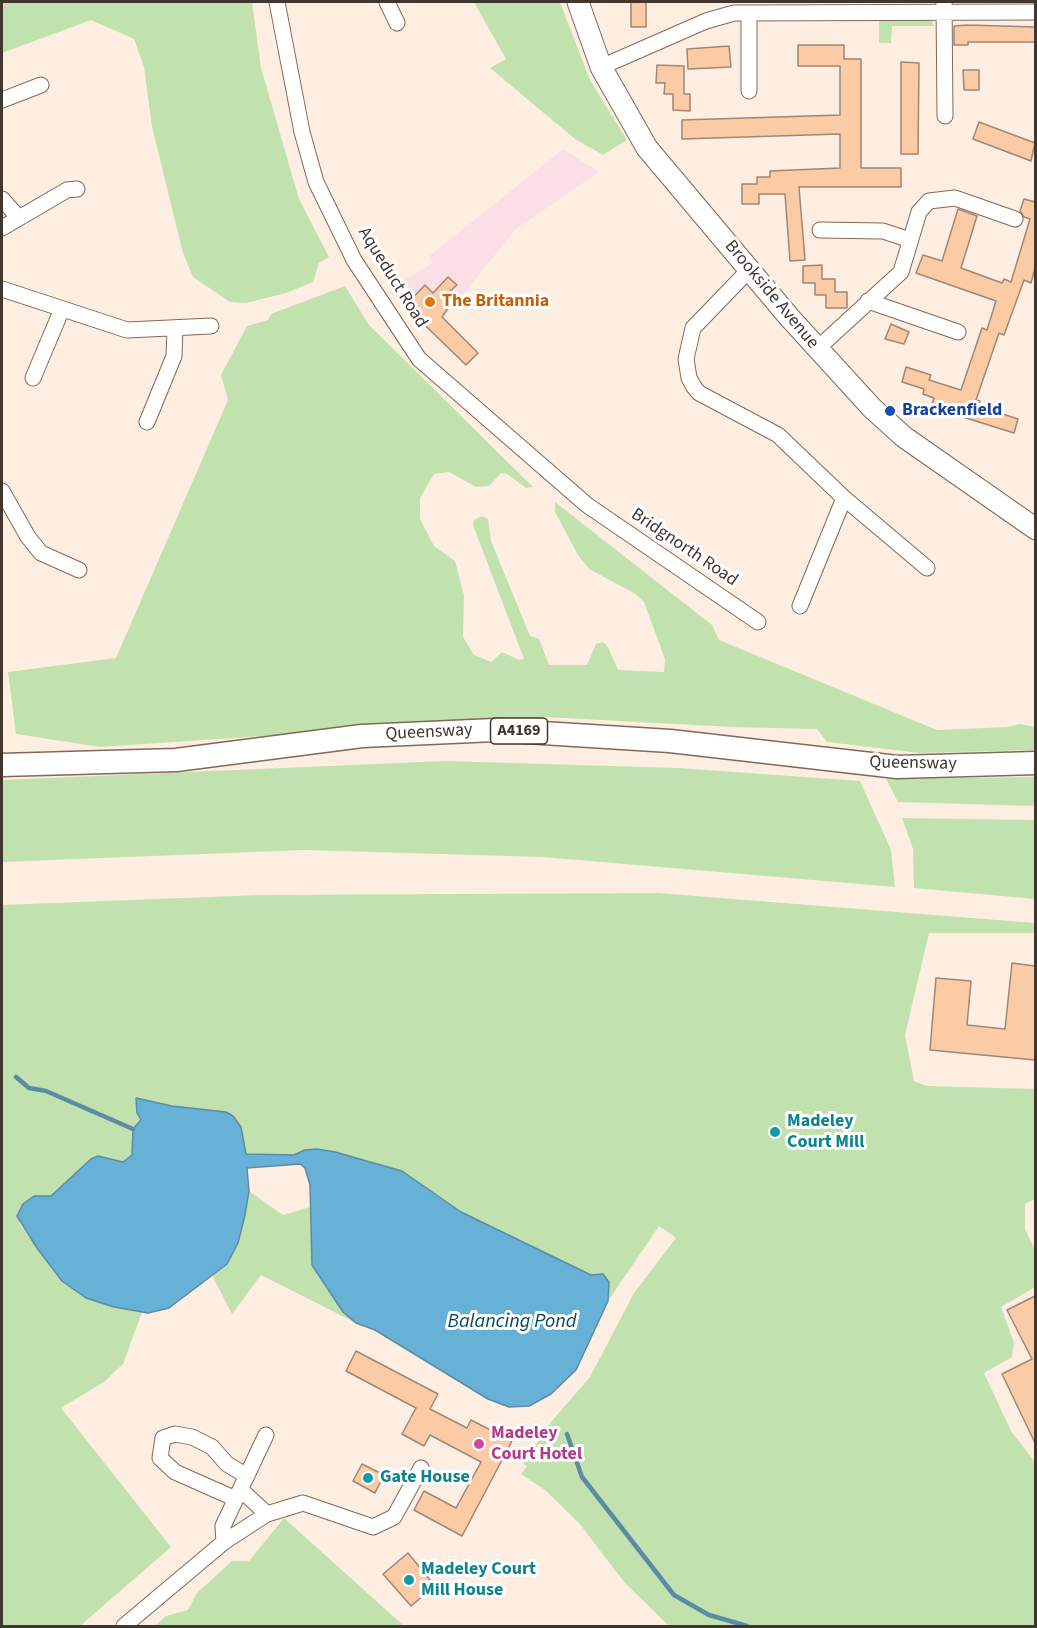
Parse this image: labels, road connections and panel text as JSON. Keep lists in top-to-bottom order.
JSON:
{
  "streets": {
    "main road": ["A4169", "Queensway"],
    "street": ["Aqueduct Road", "Brookside Avenue", "Bridgnorth Road"]
  },
  "crossings": [
    ["Aqueduct Road", "Bridgnorth Road"]
  ],
  "water": ["Balancing Pond"],
  "places": [
    "The Britannia",
    "Brackenfield",
    "Madeley Court Mill",
    "Madeley Court Hotel",
    "Gate House",
    "Madeley Court Mill House"
  ]
}
